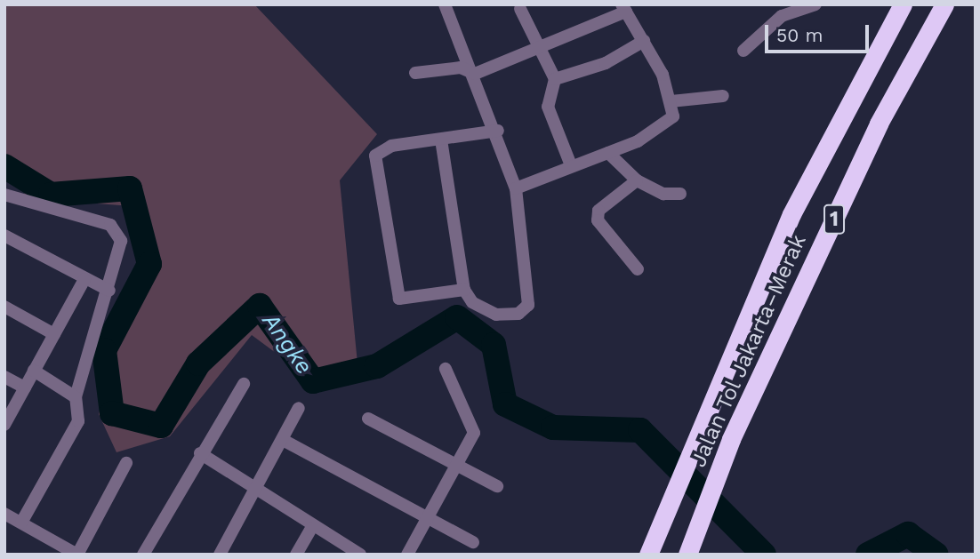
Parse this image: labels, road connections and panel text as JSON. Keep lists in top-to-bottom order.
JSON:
{
  "streets": {
    "highway": ["1", "Jalan Tol Jakarta–Merak"]
  },
  "water": ["Angke"],
  "scale_bar": "50 m"
}
